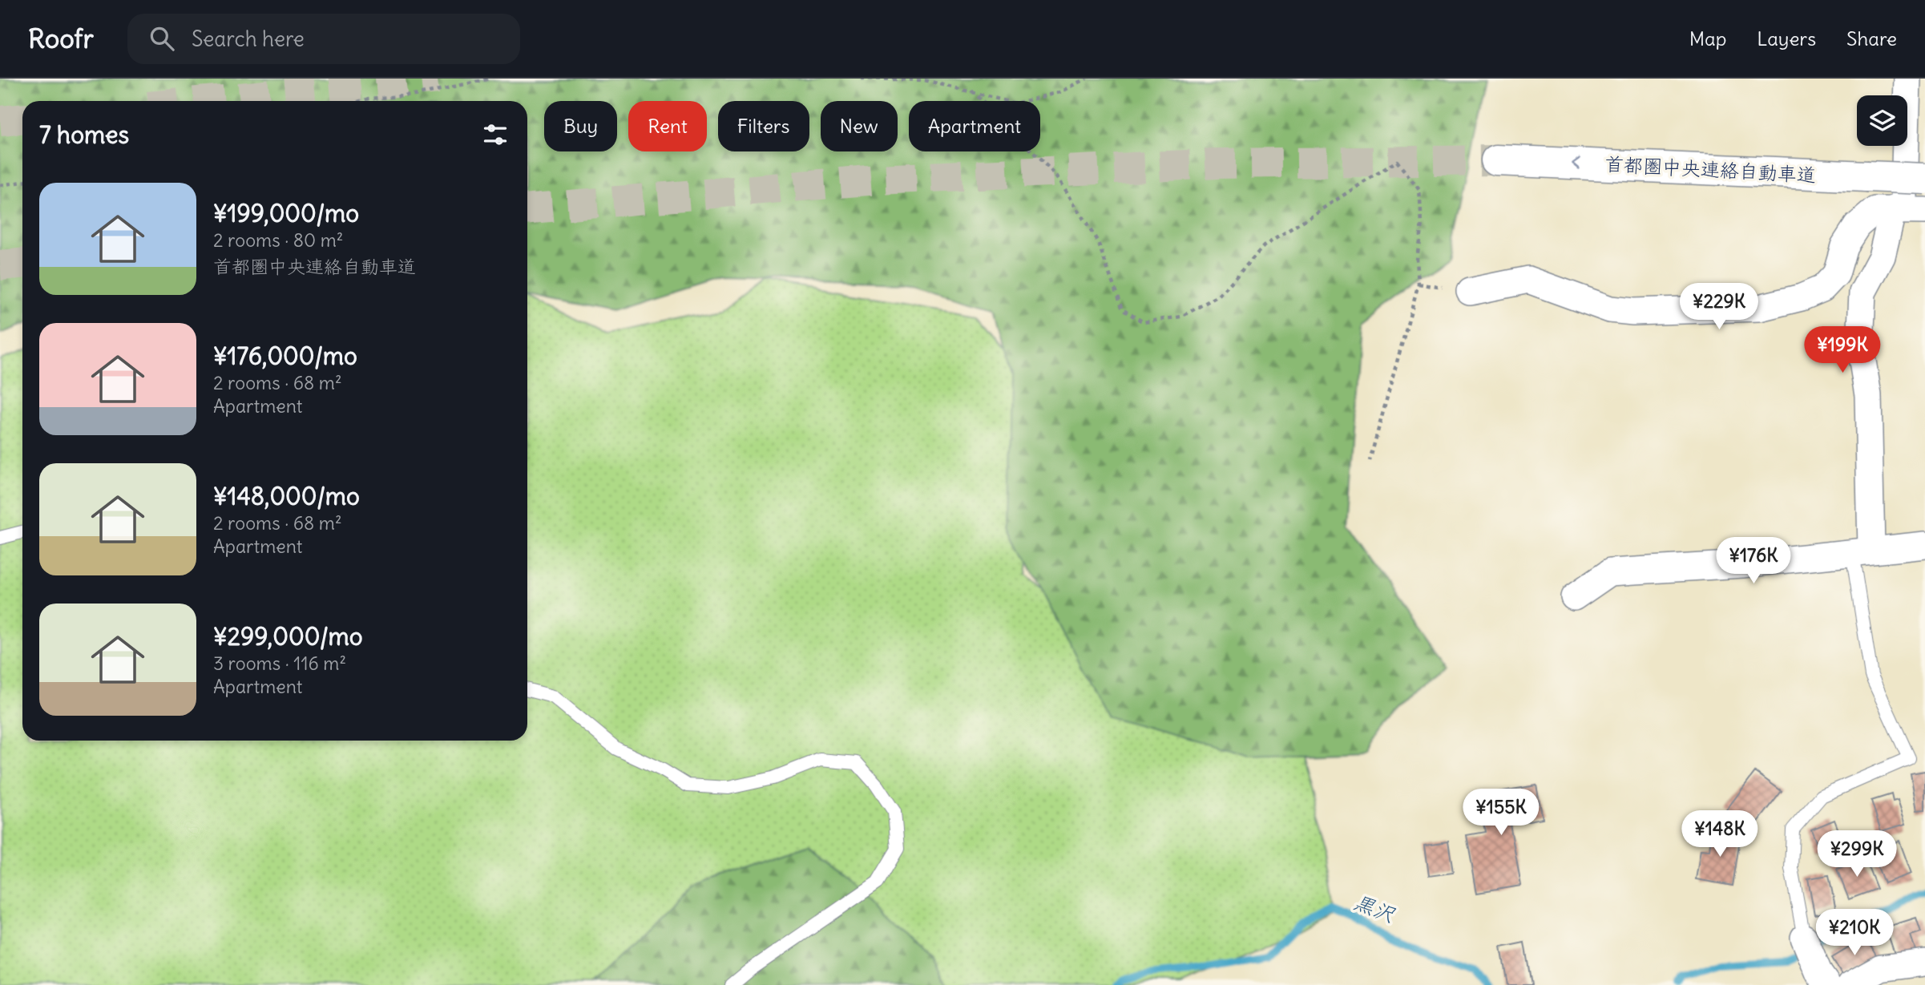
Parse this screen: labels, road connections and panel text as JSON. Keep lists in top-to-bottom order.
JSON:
{
  "streets": {
    "highway": ["首都圏中央連絡自動車道"]
  },
  "one_way": ["首都圏中央連絡自動車道"],
  "water": ["黒沢"],
  "page": {
    "header": "Roofr",
    "search": "Search here",
    "nav": ["Map", "Layers", "Share"],
    "chip": [
      "Buy",
      "Rent",
      "Filters",
      "New",
      "Apartment"
    ],
    "heading": "7 homes",
    "list": [
      {
        "name": "¥199,000/mo",
        "note": "2 rooms · 80 m² · 首都圏中央連絡自動車道"
      },
      {
        "name": "¥176,000/mo",
        "note": "2 rooms · 68 m² · Apartment"
      },
      {
        "name": "¥148,000/mo",
        "note": "2 rooms · 68 m² · Apartment"
      },
      {
        "name": "¥299,000/mo",
        "note": "3 rooms · 116 m² · Apartment"
      }
    ],
    "price": [
      "¥229K",
      "¥199K",
      "¥176K",
      "¥155K",
      "¥148K",
      "¥299K",
      "¥210K"
    ]
  }
}
